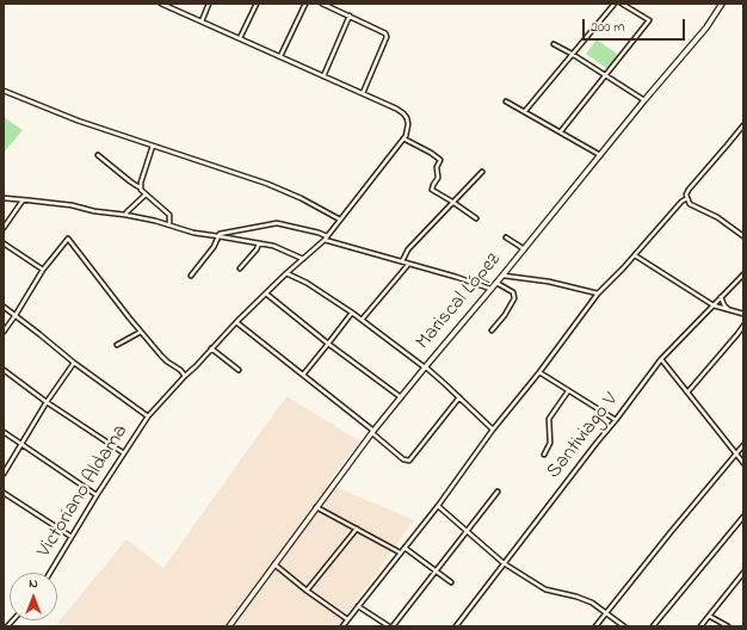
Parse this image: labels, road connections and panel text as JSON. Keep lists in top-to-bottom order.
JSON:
{
  "streets": {
    "street": ["Mariscal López", "Santiviago V", "Victoriano Aldama"]
  },
  "scale_bar": "200 m",
  "north": "top"
}
